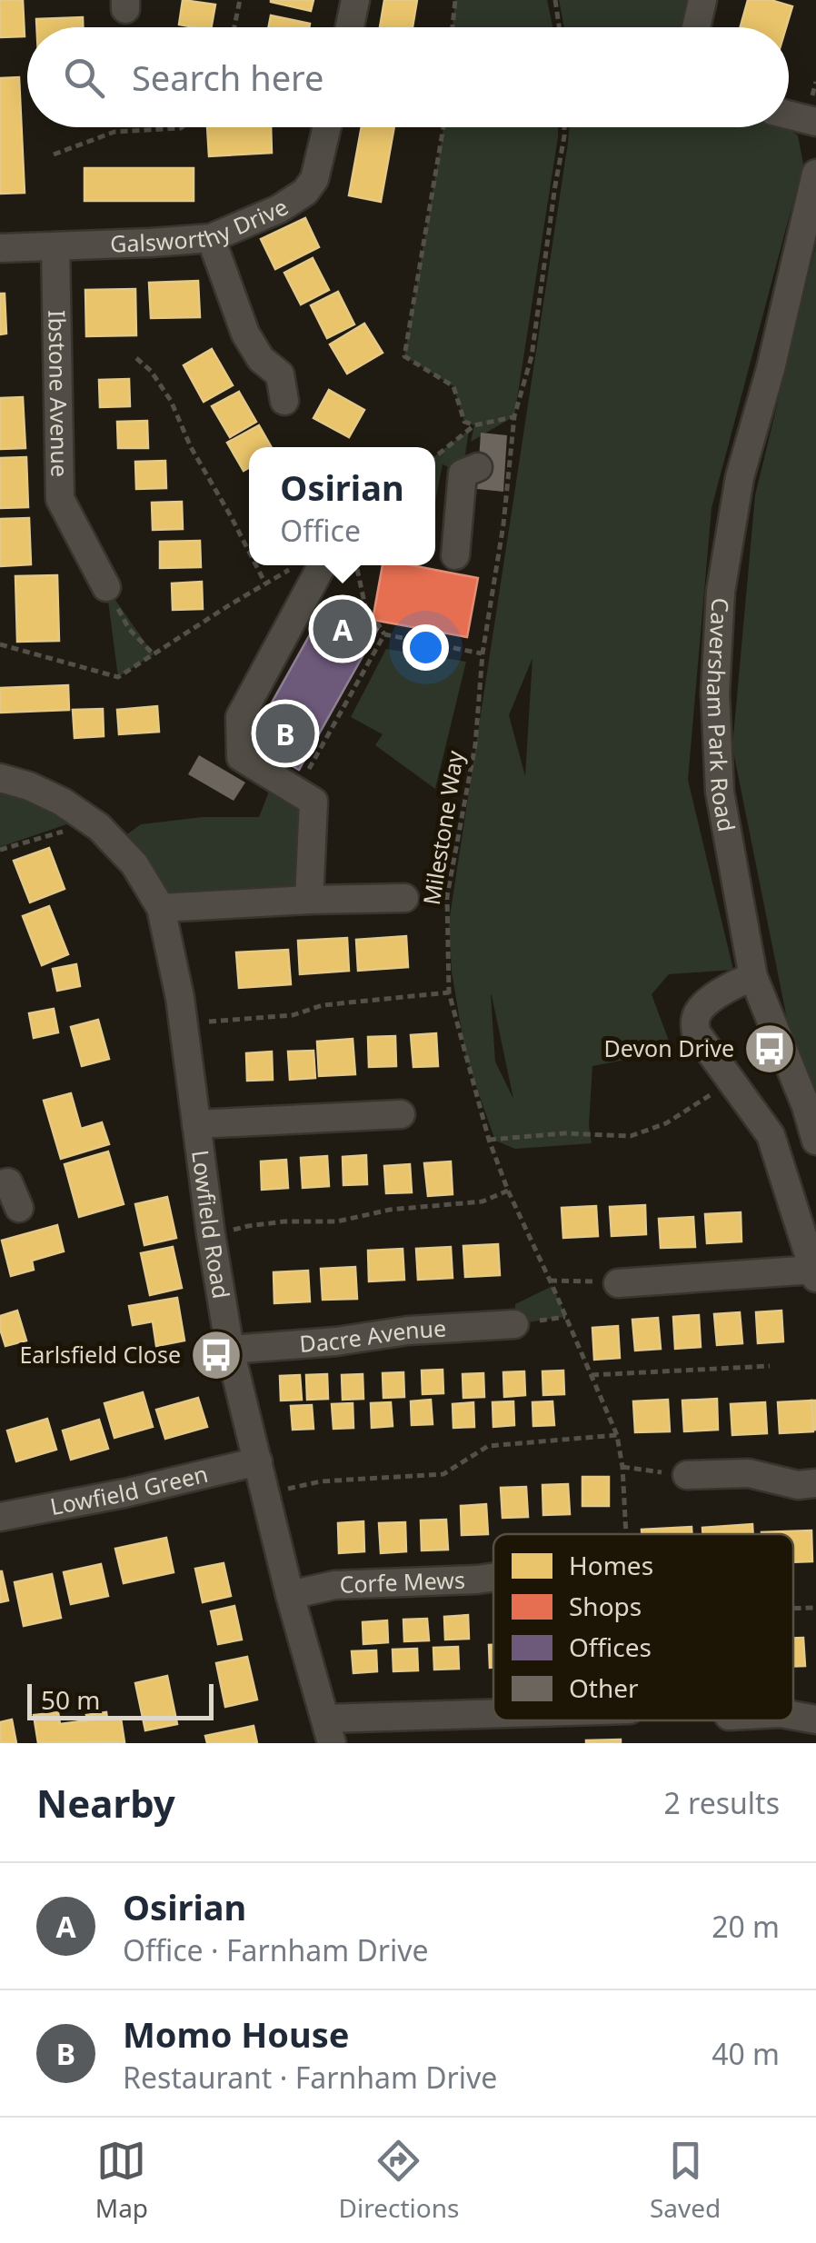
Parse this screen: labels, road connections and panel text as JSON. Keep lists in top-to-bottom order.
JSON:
{
  "streets": {
    "street": [
      "Galsworthy Drive",
      "Ibstone Avenue",
      "Caversham Park Road",
      "Lowfield Road",
      "Dacre Avenue",
      "Lowfield Green",
      "Corfe Mews"
    ],
    "path": ["Milestone Way"]
  },
  "crossings": [
    ["Galsworthy Drive", "Ibstone Avenue"],
    ["Lowfield Road", "Dacre Avenue"],
    ["Lowfield Road", "Lowfield Green"],
    ["Lowfield Road", "Corfe Mews"]
  ],
  "places": {
    "bus stop": ["Devon Drive", "Earlsfield Close"]
  },
  "legend": [
    "Homes",
    "Shops",
    "Offices",
    "Other"
  ],
  "scale_bar": "50 m",
  "page": {
    "search": "Search here",
    "popup": ["Osirian", "Office"],
    "pins": ["A", "B"],
    "scale": "50 m",
    "heading": ["Nearby", "2 results"],
    "list": [
      {
        "mark": "A",
        "name": "Osirian",
        "note": "Office · Farnham Drive",
        "value": "20 m"
      },
      {
        "mark": "B",
        "name": "Momo House",
        "note": "Restaurant · Farnham Drive",
        "value": "40 m"
      }
    ],
    "nav": ["Map", "Directions", "Saved"]
  }
}
